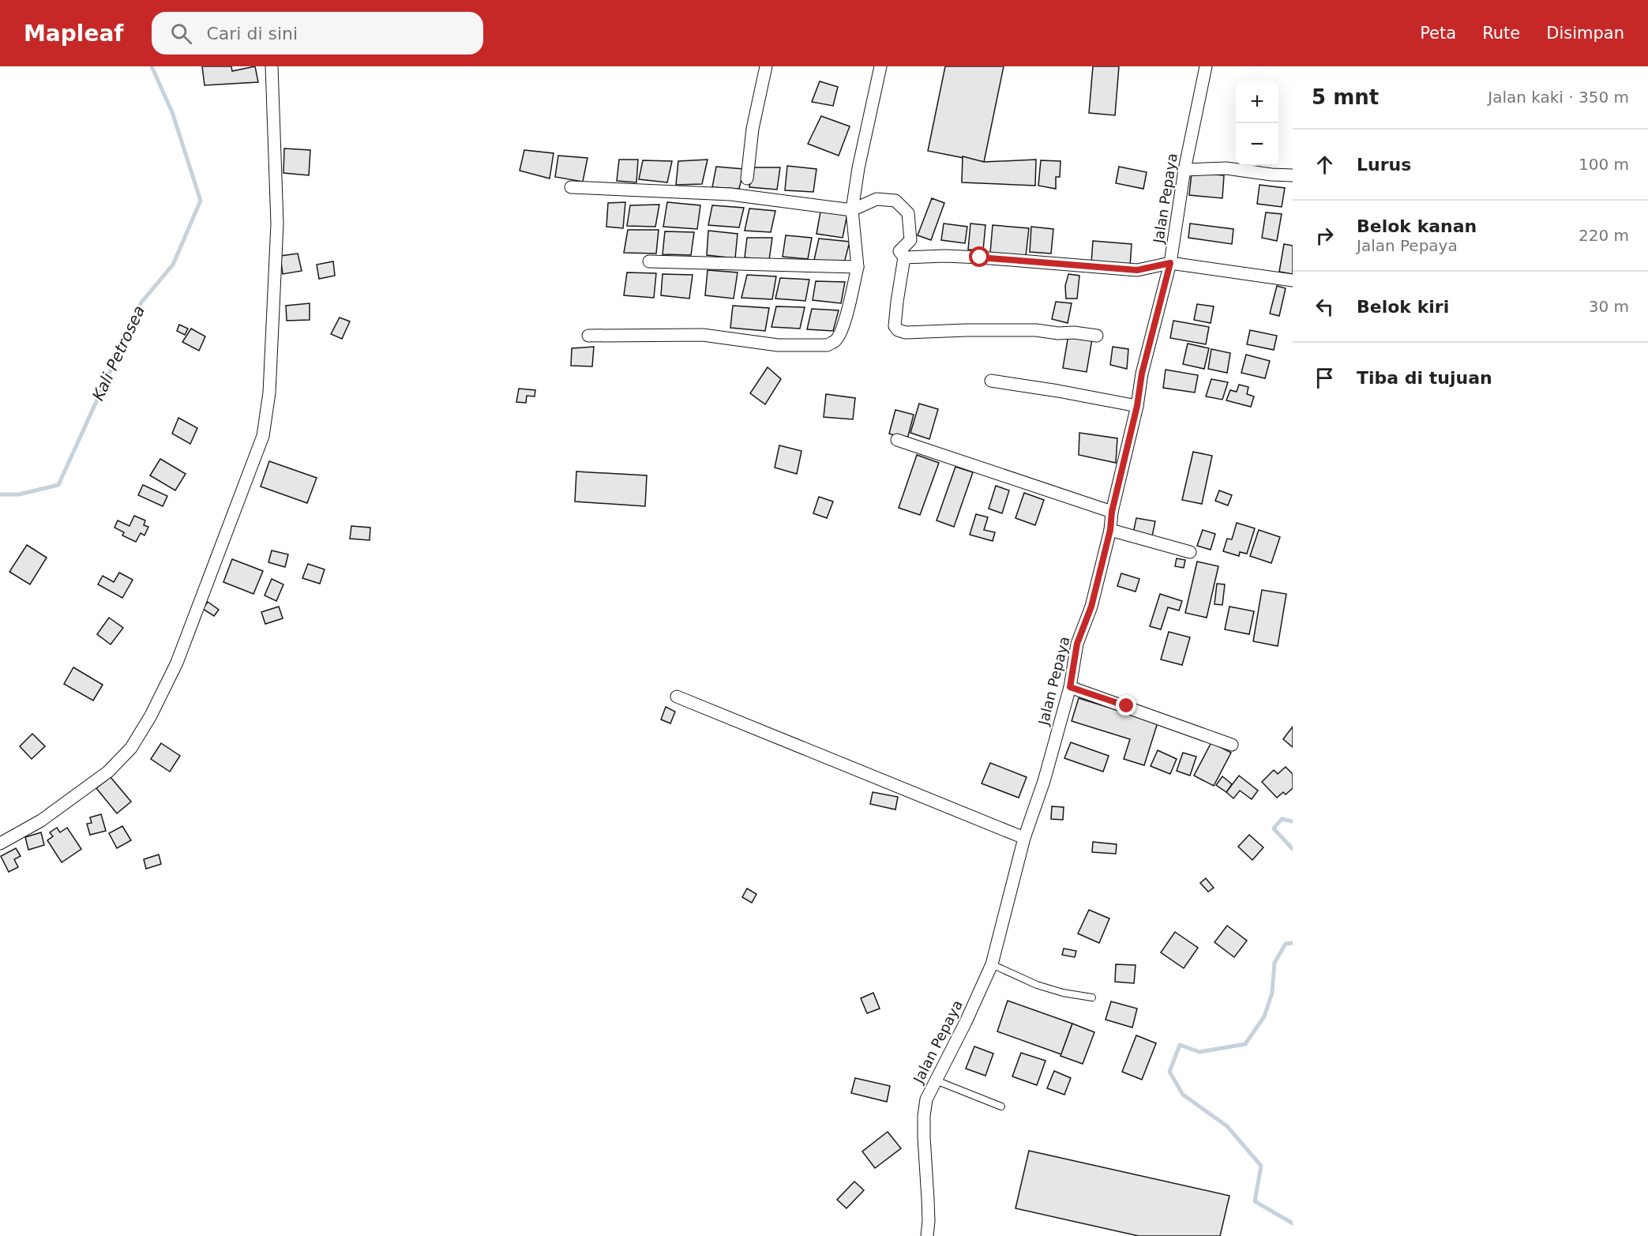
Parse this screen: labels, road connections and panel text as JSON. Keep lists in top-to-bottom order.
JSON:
{
  "streets": {
    "street": ["Jalan Pepaya"]
  },
  "water": ["Kali Petrosea"],
  "page": {
    "header": "Mapleaf",
    "search": "Cari di sini",
    "nav": ["Peta", "Rute", "Disimpan"],
    "heading": ["5 mnt", "Jalan kaki · 350 m"],
    "map_buttons": ["+", "−"],
    "list": [
      ["Lurus", "100 m"],
      ["Belok kanan", "Jalan Pepaya", "220 m"],
      ["Belok kiri", "30 m"],
      "Tiba di tujuan"
    ]
  }
}
